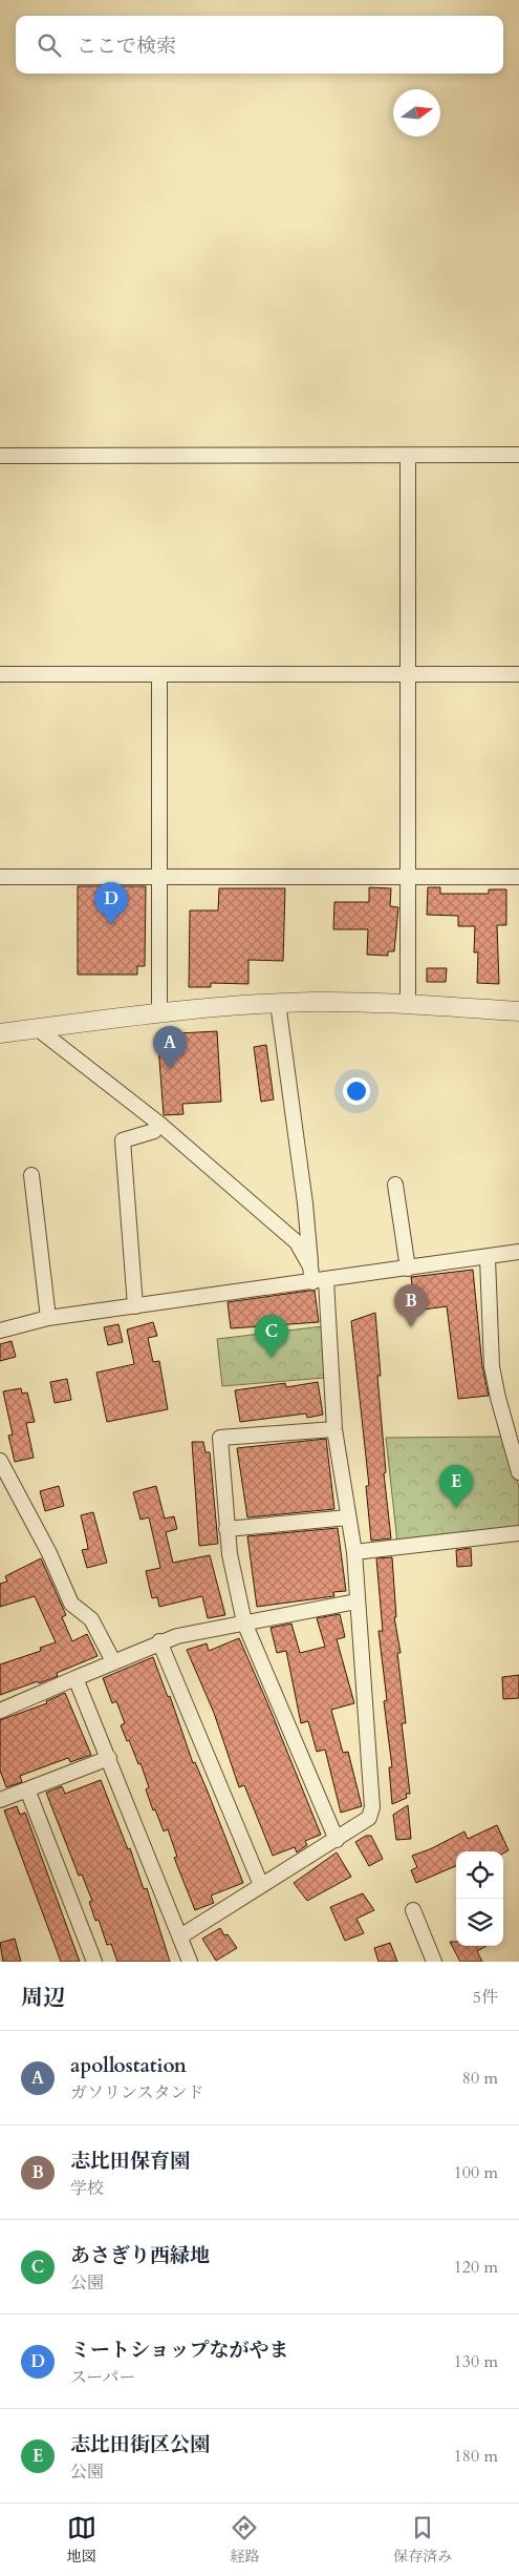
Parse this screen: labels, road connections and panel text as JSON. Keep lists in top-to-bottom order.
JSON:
{
  "north": "right",
  "page": {
    "search": "ここで検索",
    "pins": [
      "D",
      "A",
      "B",
      "C",
      "E"
    ],
    "heading": ["周辺", "5件"],
    "list": [
      {
        "mark": "A",
        "name": "apollostation",
        "note": "ガソリンスタンド",
        "value": "80 m"
      },
      {
        "mark": "B",
        "name": "志比田保育園",
        "note": "学校",
        "value": "100 m"
      },
      {
        "mark": "C",
        "name": "あさぎり西緑地",
        "note": "公園",
        "value": "120 m"
      },
      {
        "mark": "D",
        "name": "ミートショップながやま",
        "note": "スーパー",
        "value": "130 m"
      },
      {
        "mark": "E",
        "name": "志比田街区公園",
        "note": "公園",
        "value": "180 m"
      }
    ],
    "nav": ["地図", "経路", "保存済み"]
  }
}
